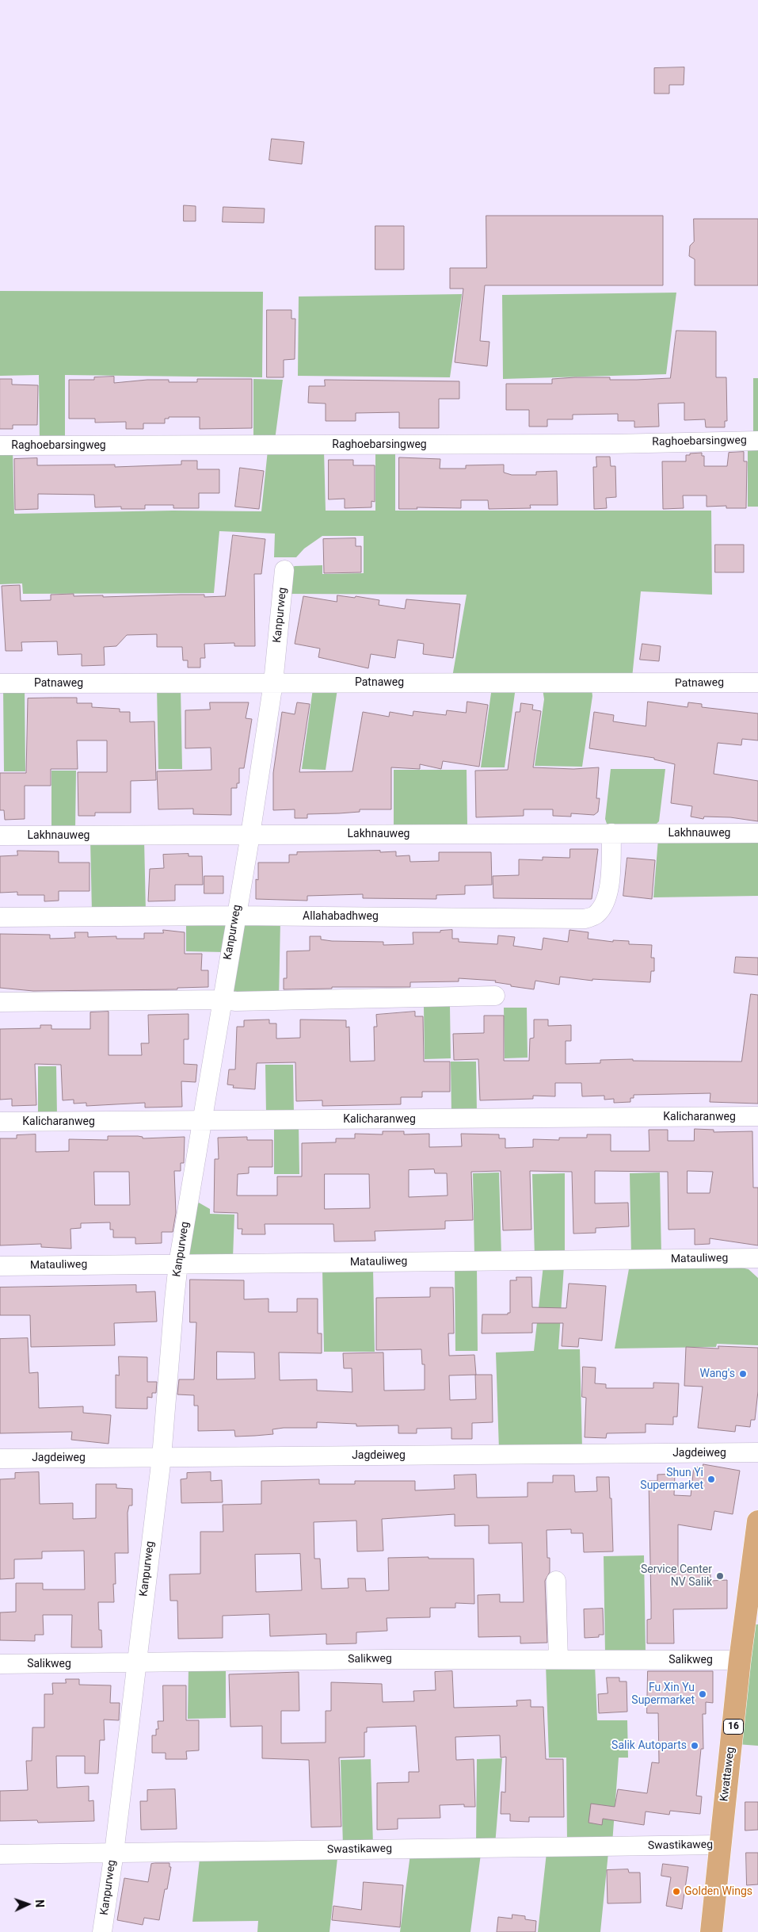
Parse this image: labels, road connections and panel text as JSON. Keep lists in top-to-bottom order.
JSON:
{
  "streets": {
    "main road": ["16", "Kwattaweg"],
    "street": [
      "Raghoebarsingweg",
      "Kanpurweg",
      "Patnaweg",
      "Lakhnauweg",
      "Allahabadhweg",
      "Kalicharanweg",
      "Matauliweg",
      "Jagdeiweg",
      "Salikweg",
      "Swastikaweg"
    ]
  },
  "crossings": [
    ["Kanpurweg", "Patnaweg"],
    ["Kanpurweg", "Lakhnauweg"],
    ["Kanpurweg", "Allahabadhweg"],
    ["Kanpurweg", "Kalicharanweg"],
    ["Kanpurweg", "Matauliweg"],
    ["Kanpurweg", "Jagdeiweg"],
    ["Kanpurweg", "Salikweg"],
    ["Kanpurweg", "Swastikaweg"],
    ["Lakhnauweg", "Allahabadhweg"],
    ["Salikweg", "Kwattaweg"],
    ["Kwattaweg", "Swastikaweg"]
  ],
  "places": [
    "Wang's",
    "Shun Yi Supermarket",
    "Service Center NV Salik",
    "Fu Xin Yu Supermarket",
    "Salik Autoparts",
    "Golden Wings"
  ],
  "north": "right"
}
